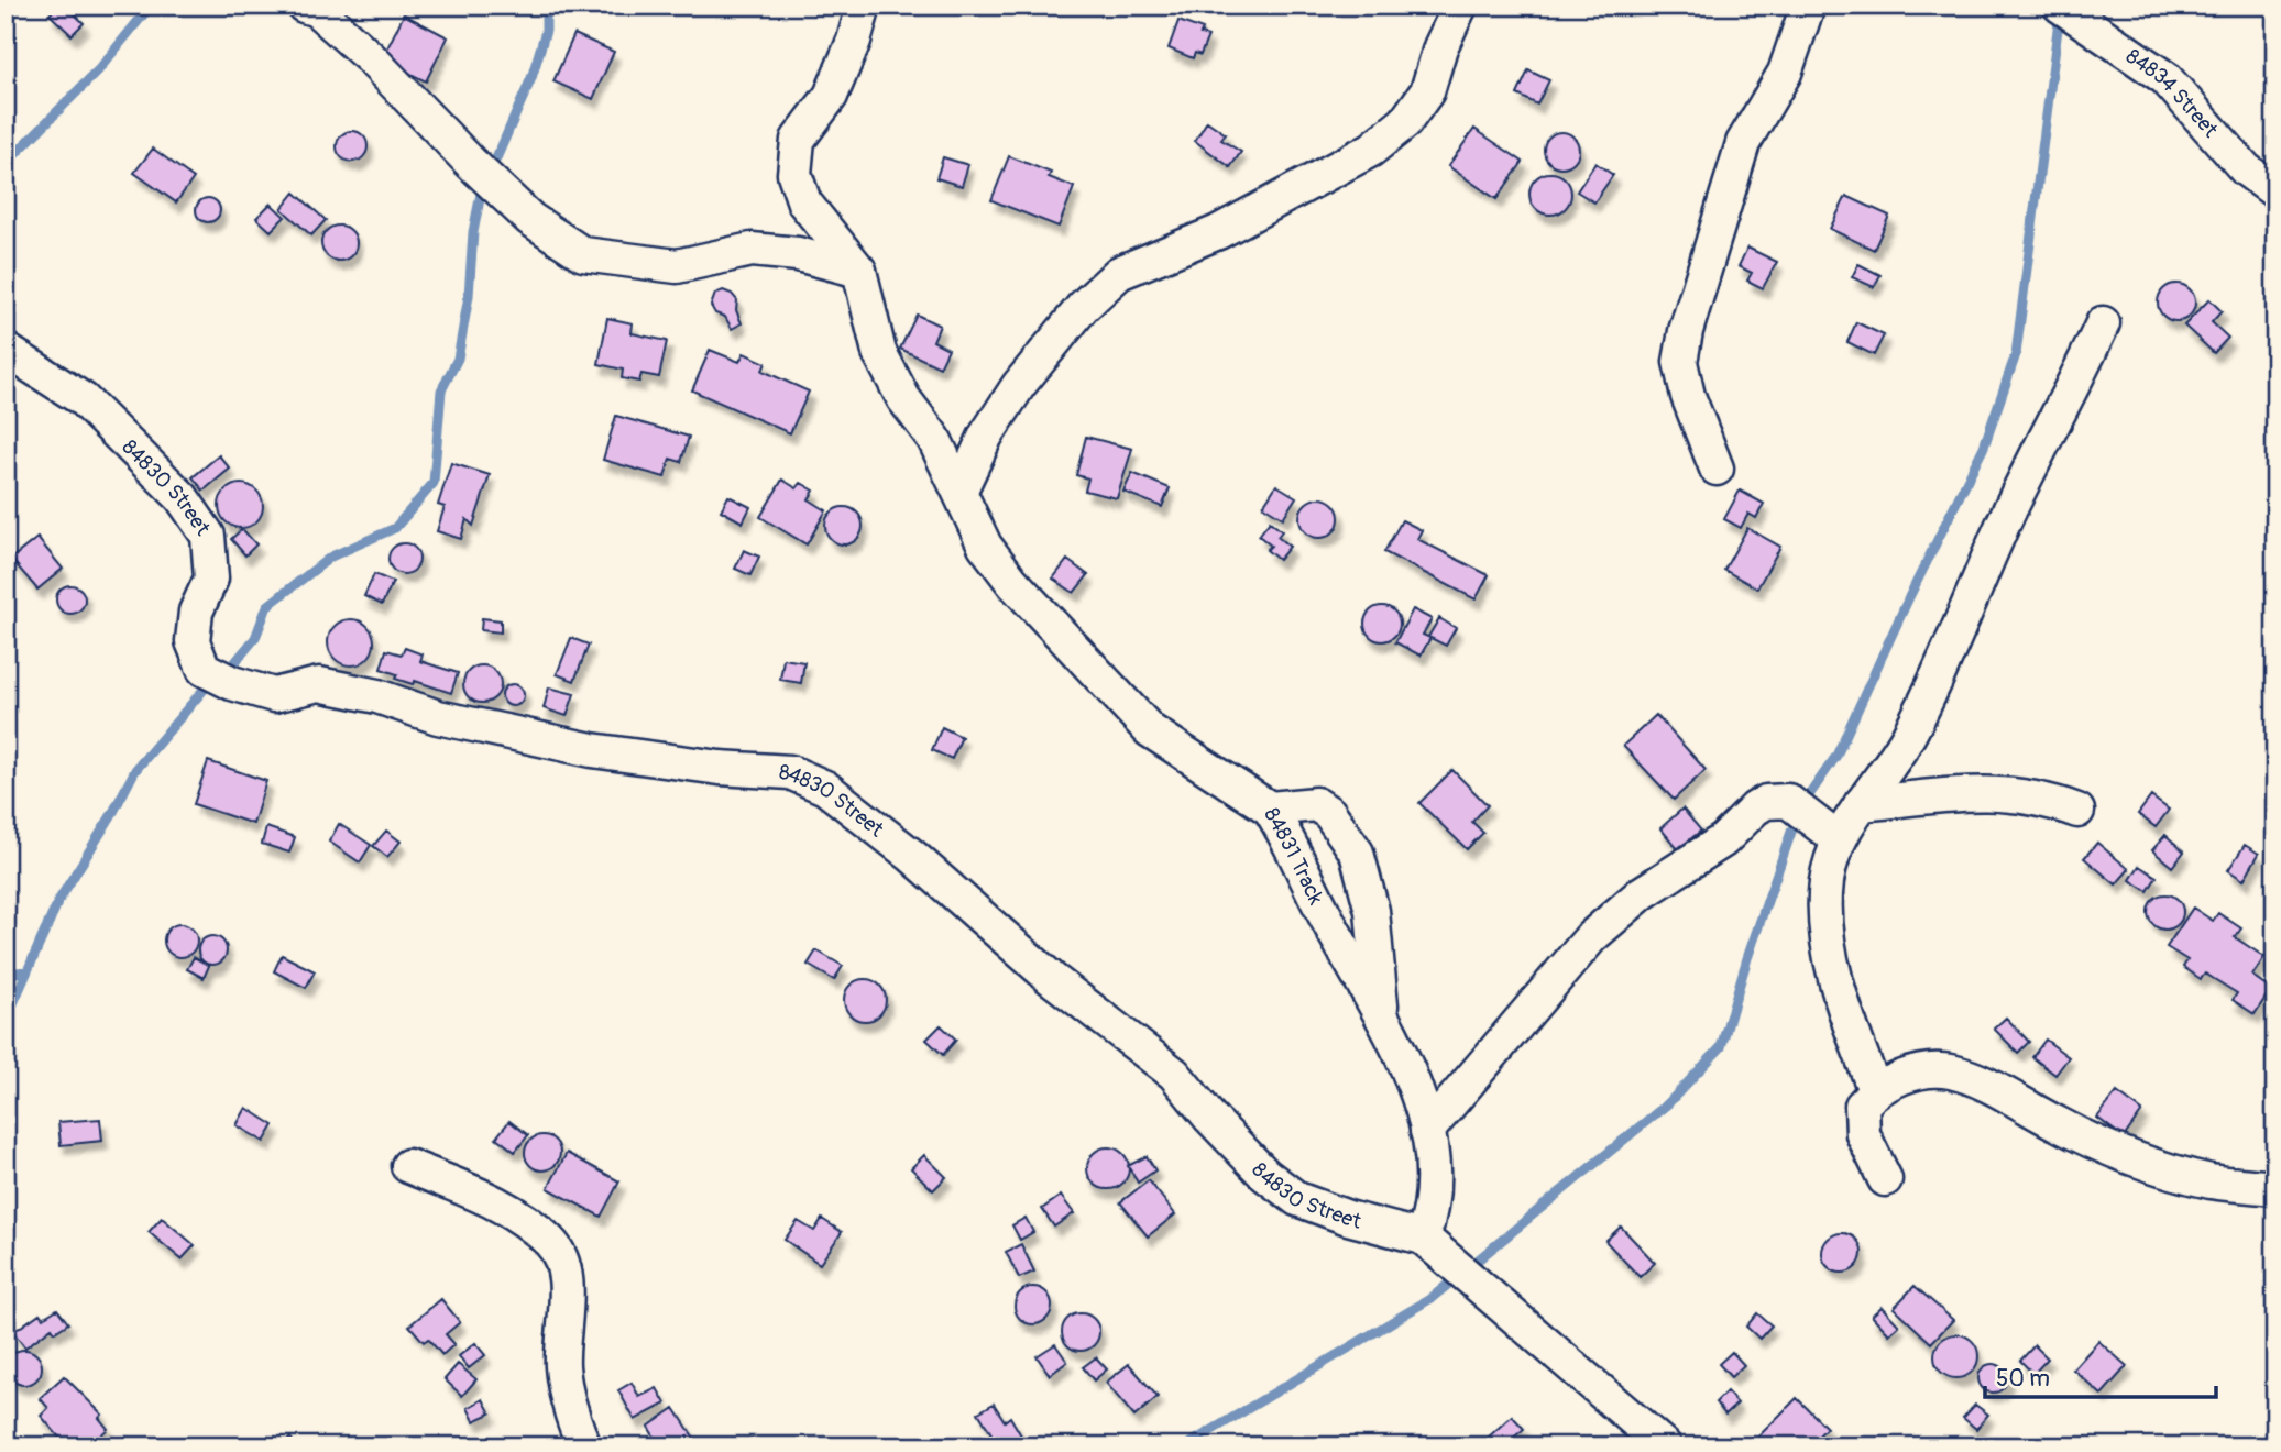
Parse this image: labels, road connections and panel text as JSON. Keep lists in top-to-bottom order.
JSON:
{
  "streets": {
    "street": ["84834 Street", "84830 Street", "84831 Track"]
  },
  "crossings": [
    ["84830 Street", "84831 Track"]
  ],
  "scale_bar": "50 m"
}
